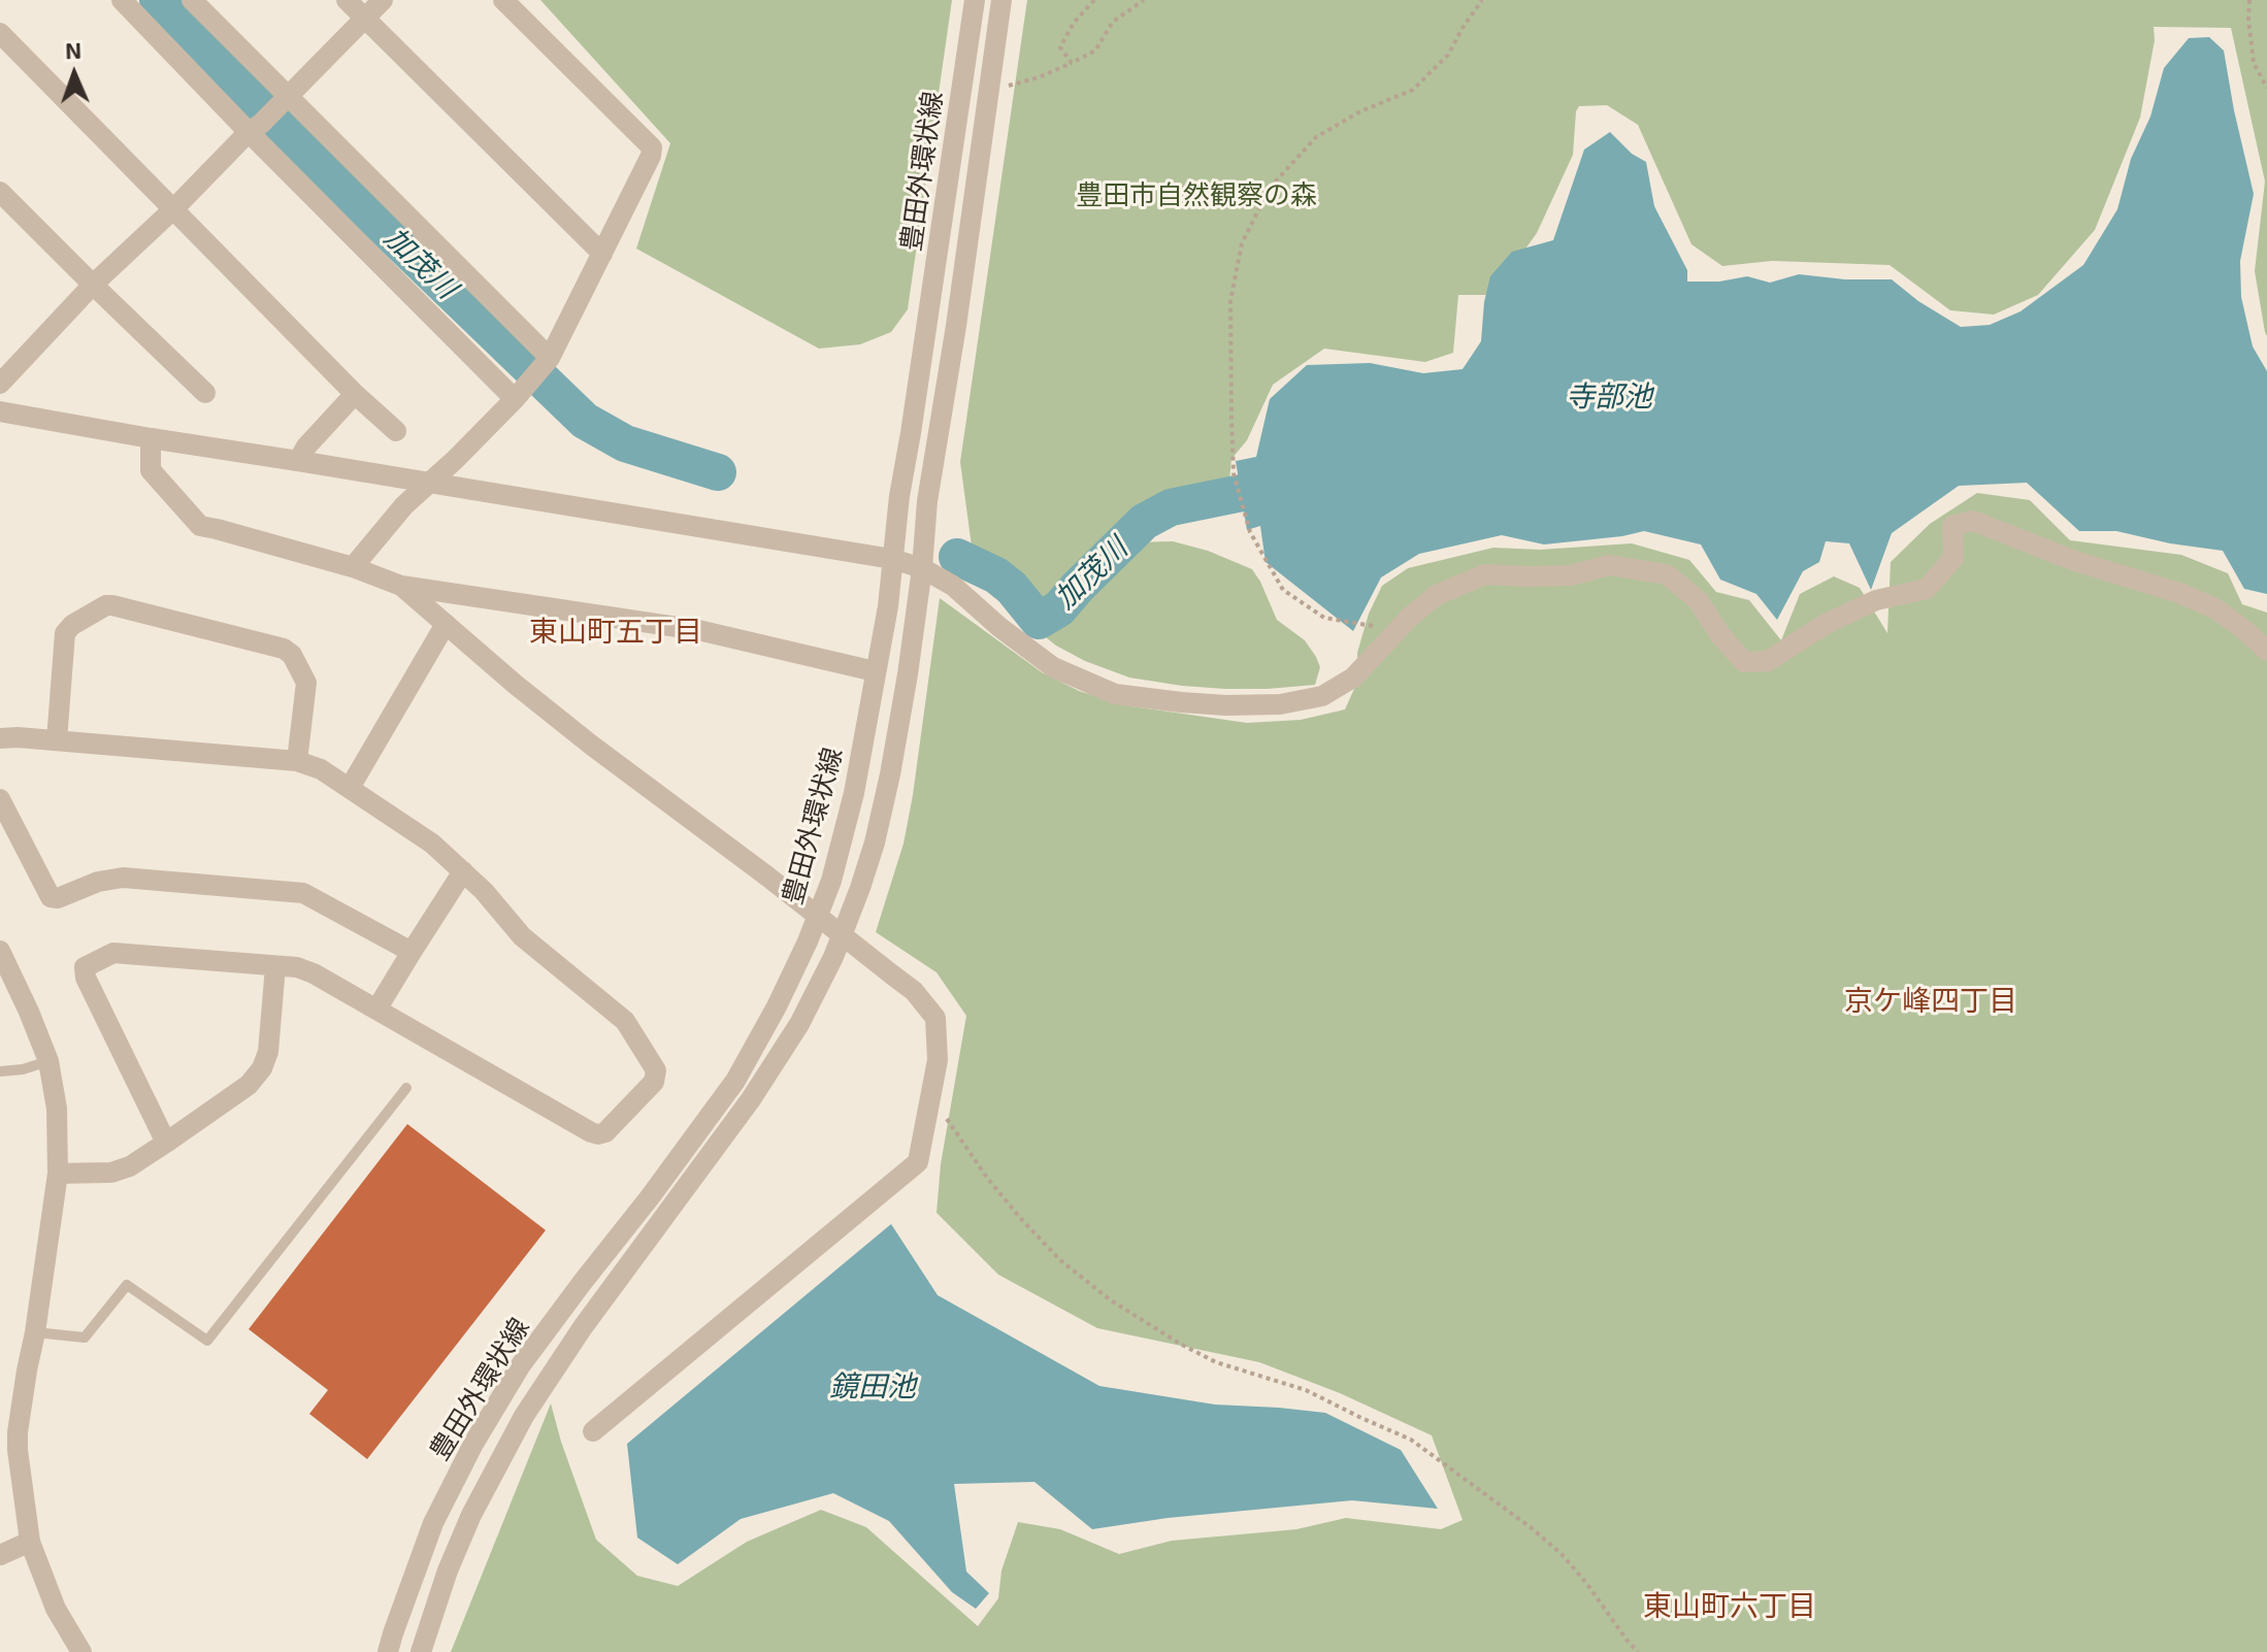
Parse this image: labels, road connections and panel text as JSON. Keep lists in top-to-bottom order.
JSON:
{
  "streets": {
    "street": ["豊田外環状線"]
  },
  "districts": ["東山町五丁目", "京ケ峰四丁目", "東山町六丁目"],
  "water": ["加茂川", "寺部池", "鏡田池"],
  "parks": ["豊田市自然観察の森"],
  "north": "top"
}
